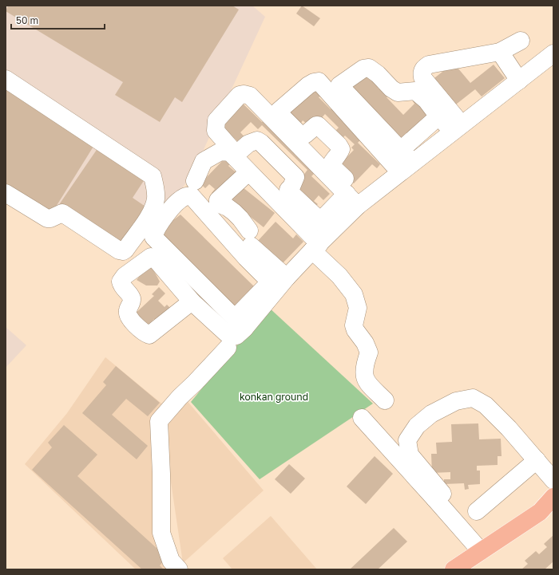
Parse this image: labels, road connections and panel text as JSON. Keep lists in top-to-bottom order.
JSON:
{
  "parks": ["konkan ground"],
  "scale_bar": "50 m"
}
